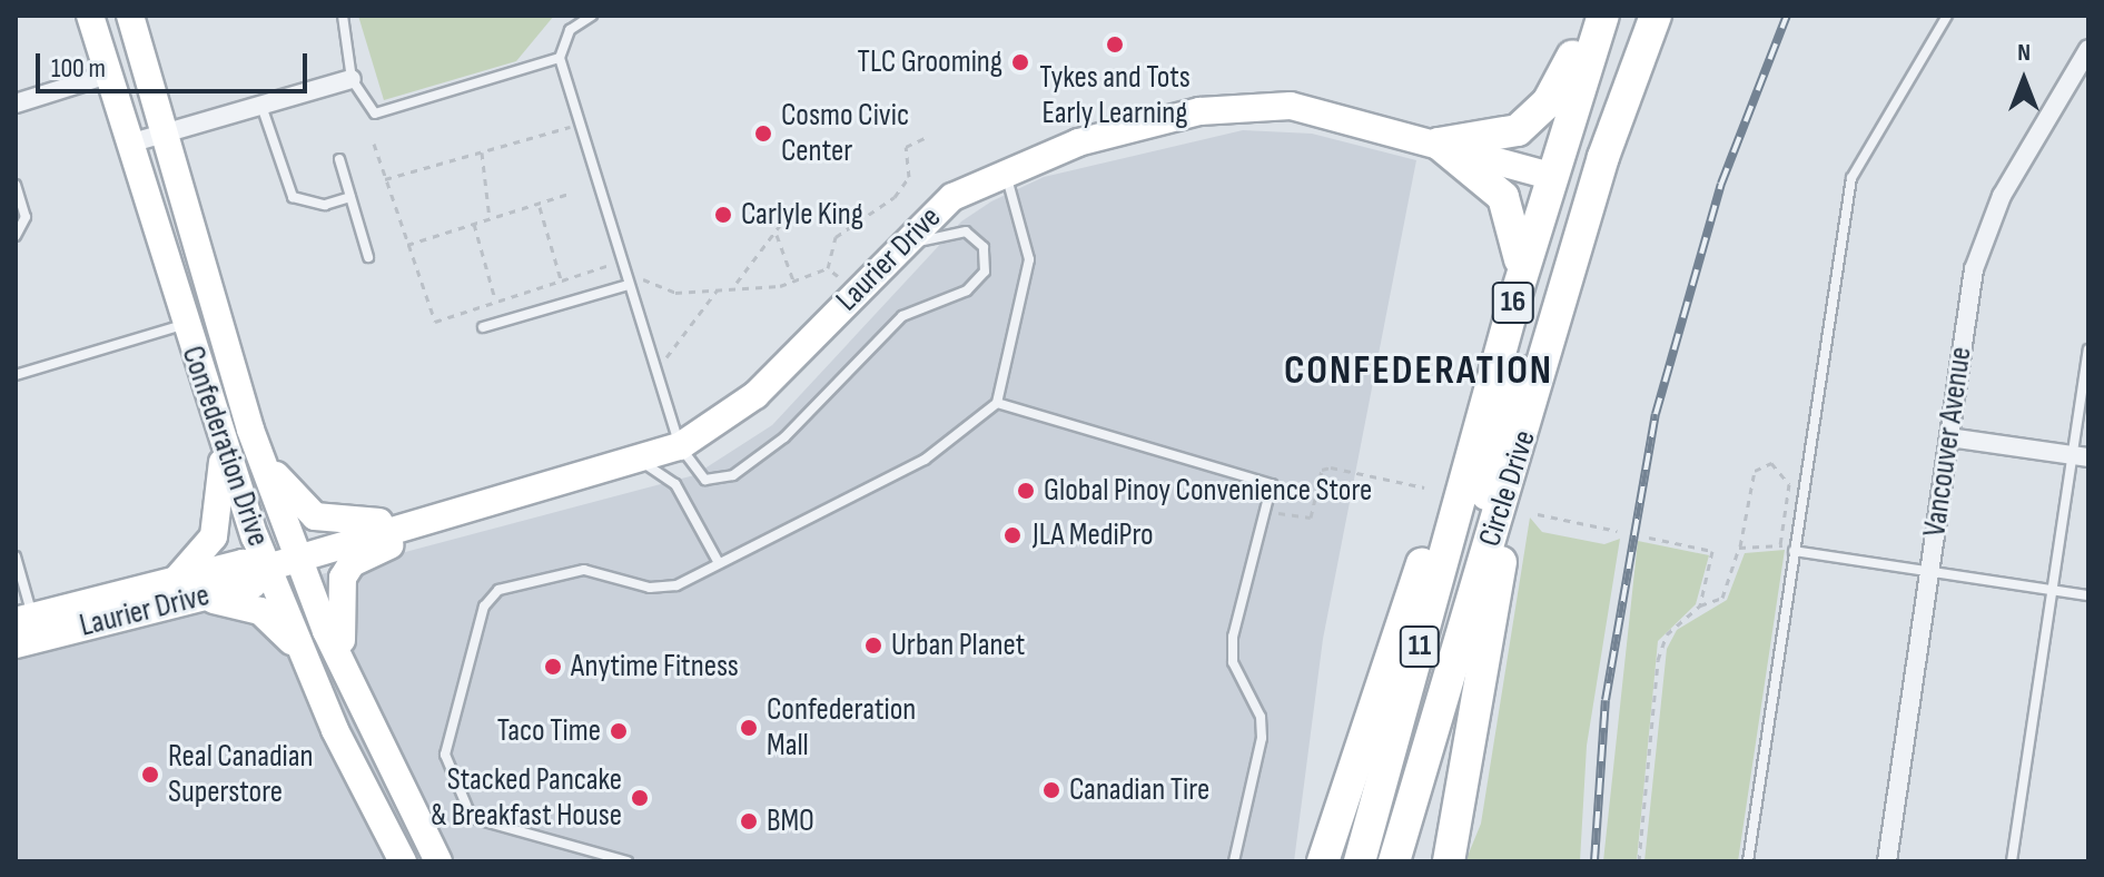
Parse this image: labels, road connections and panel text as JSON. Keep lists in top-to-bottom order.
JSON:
{
  "streets": {
    "highway": ["16", "Circle Drive", "11"],
    "main road": ["Laurier Drive", "Confederation Drive"],
    "street": ["Vancouver Avenue"]
  },
  "crossings": [
    ["Laurier Drive", "16"],
    ["Laurier Drive", "Confederation Drive"],
    ["Laurier Drive", "Circle Drive"],
    ["16", "Circle Drive"]
  ],
  "districts": ["CONFEDERATION"],
  "places": [
    "Tykes and Tots Early Learning",
    "TLC Grooming",
    "Cosmo Civic Center",
    "Carlyle King",
    "Global Pinoy Convenience Store",
    "JLA MediPro",
    "Urban Planet",
    "Anytime Fitness",
    "Confederation Mall",
    "Taco Time",
    "Real Canadian Superstore",
    "Canadian Tire",
    "Stacked Pancake & Breakfast House",
    "BMO"
  ],
  "scale_bar": "100 m",
  "north": "top"
}
